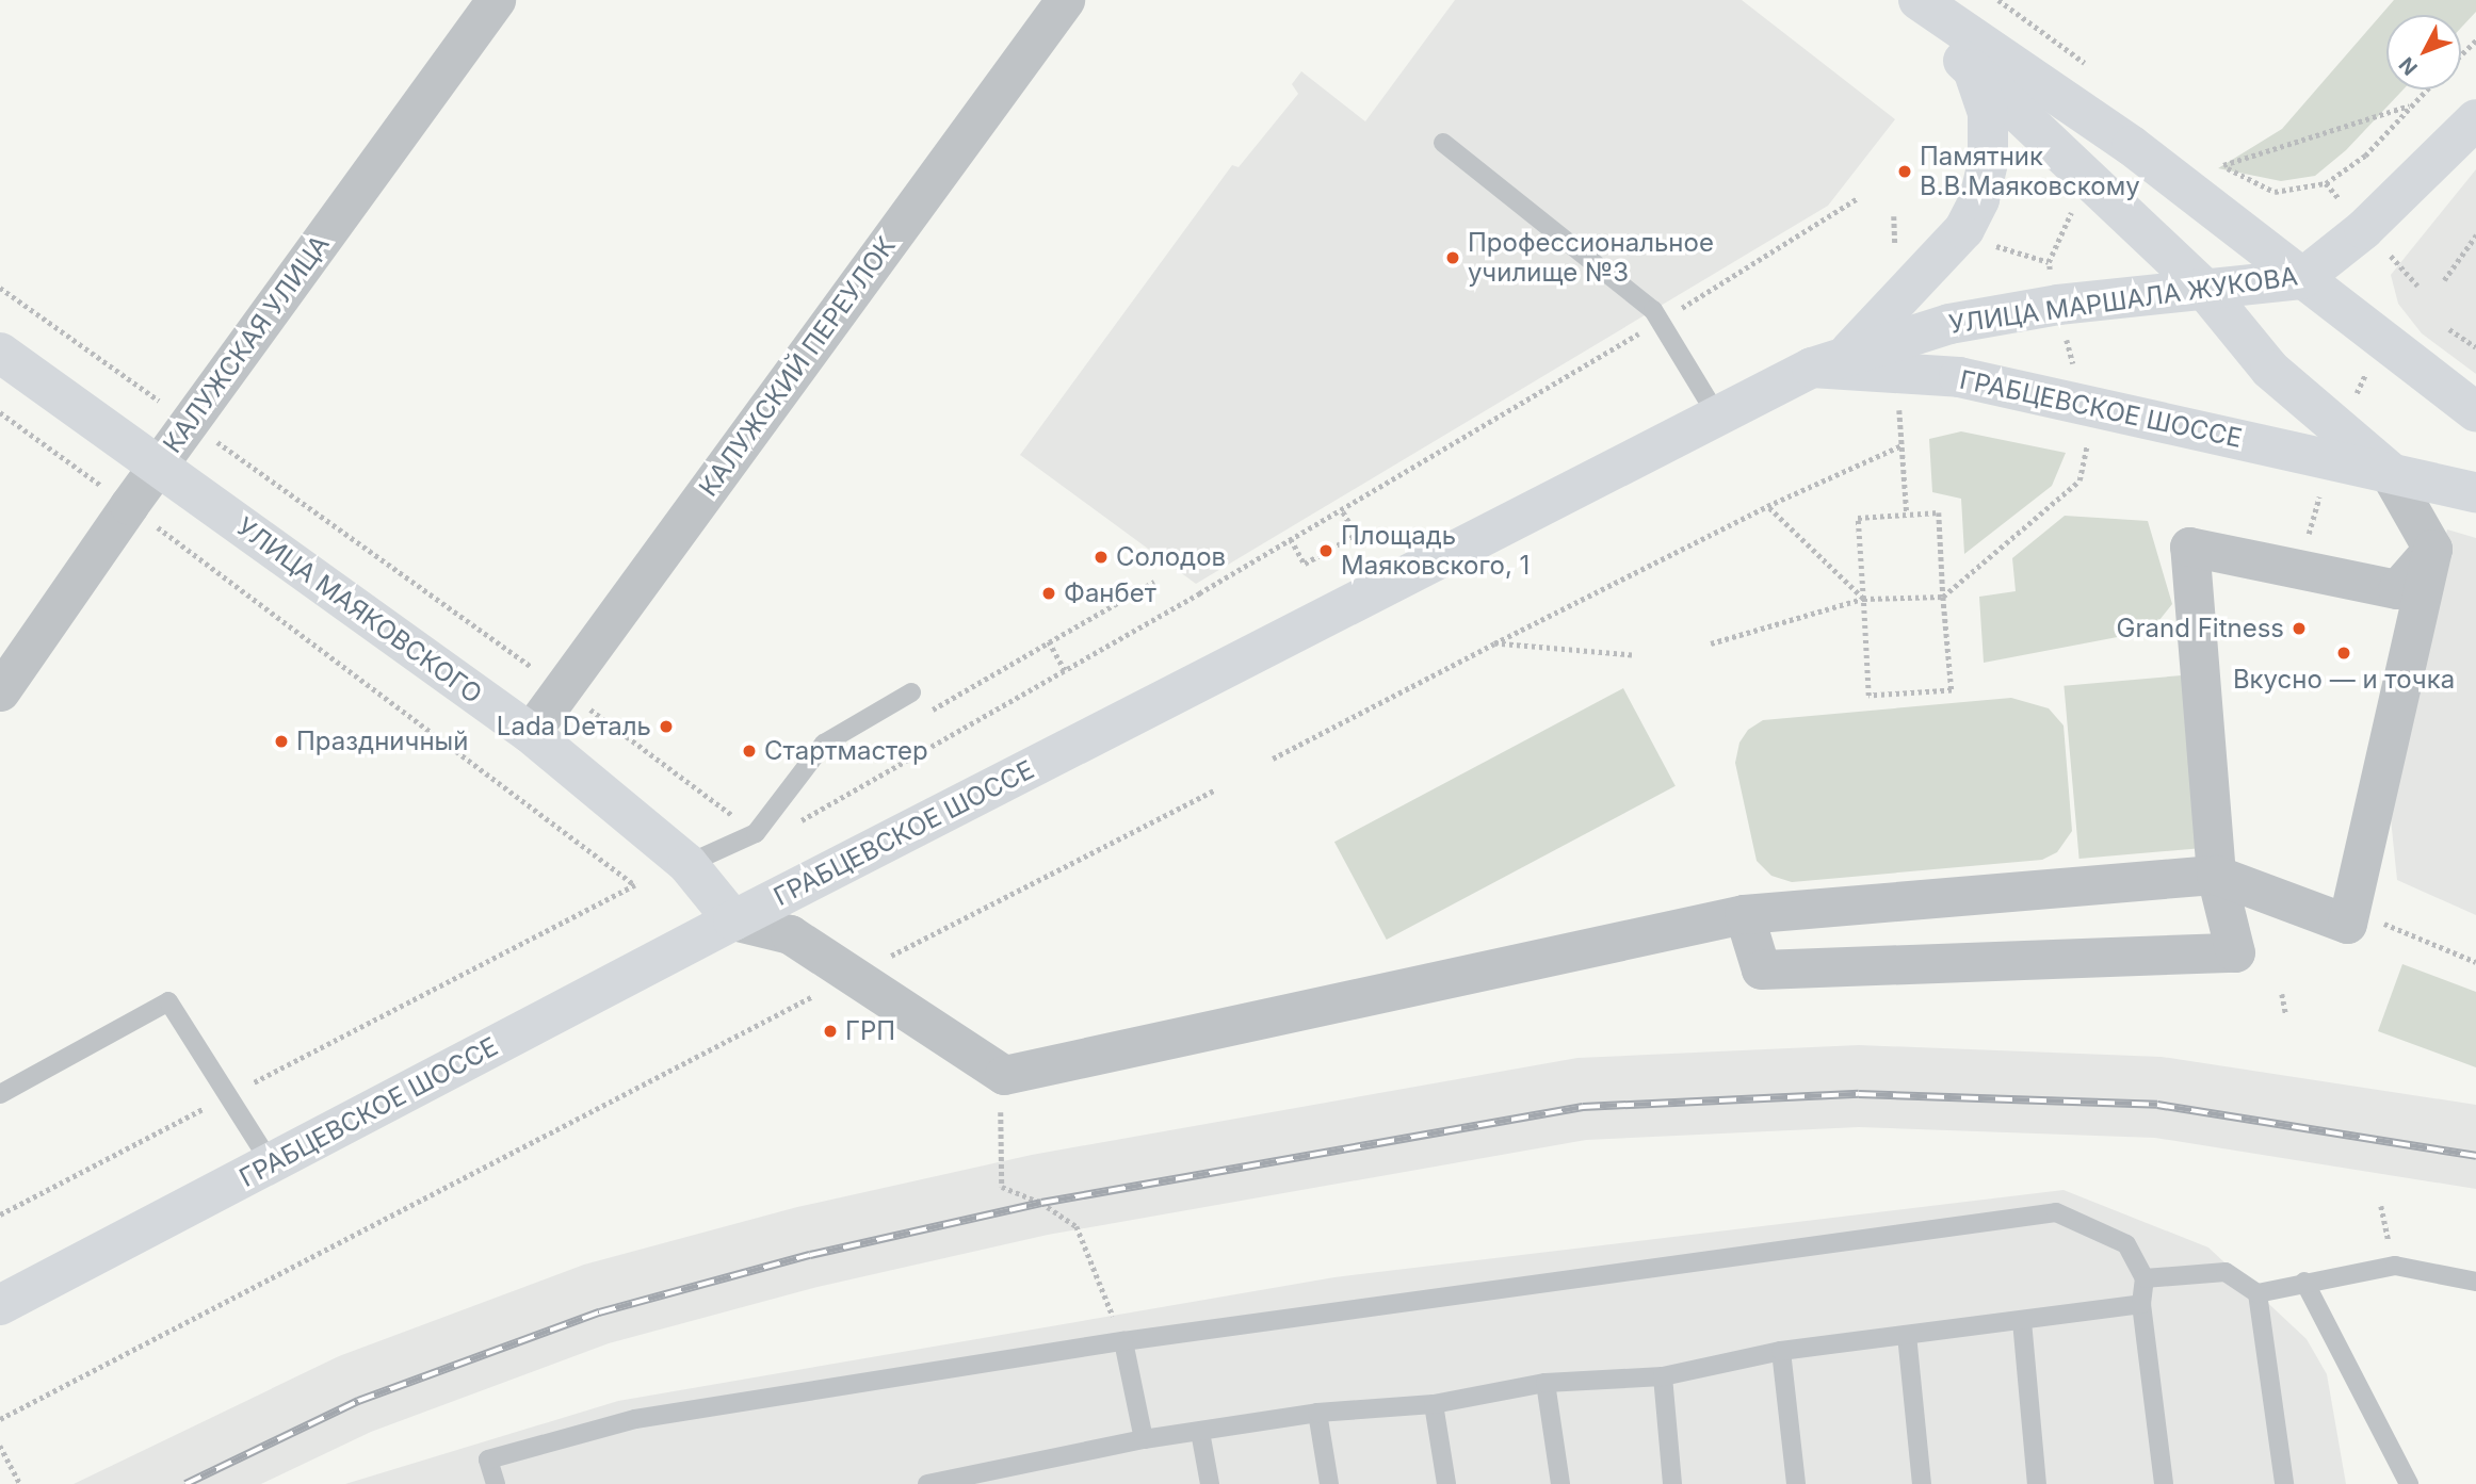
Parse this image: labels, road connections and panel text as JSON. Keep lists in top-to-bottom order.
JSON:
{
  "streets": {
    "main road": ["УЛИЦА МАРШАЛА ЖУКОВА", "ГРАБЦЕВСКОЕ ШОССЕ", "УЛИЦА МАЯКОВСКОГО"],
    "street": ["КАЛУЖСКАЯ УЛИЦА", "КАЛУЖСКИЙ ПЕРЕУЛОК"]
  },
  "crossings": [
    ["УЛИЦА МАРШАЛА ЖУКОВА", "ГРАБЦЕВСКОЕ ШОССЕ"],
    ["КАЛУЖСКАЯ УЛИЦА", "УЛИЦА МАЯКОВСКОГО"],
    ["КАЛУЖСКИЙ ПЕРЕУЛОК", "УЛИЦА МАЯКОВСКОГО"],
    ["ГРАБЦЕВСКОЕ ШОССЕ", "УЛИЦА МАЯКОВСКОГО"]
  ],
  "places": [
    "Памятник В.В.Маяковскому",
    "Профессиональное училище №3",
    "Площадь Маяковского, 1",
    "Солодов",
    "Фанбет",
    "Grand Fitness",
    "Вкусно — и точка",
    "Lada Dеталь",
    "Праздничный",
    "Стартмастер",
    "ГРП"
  ],
  "north": "bottom left"
}
